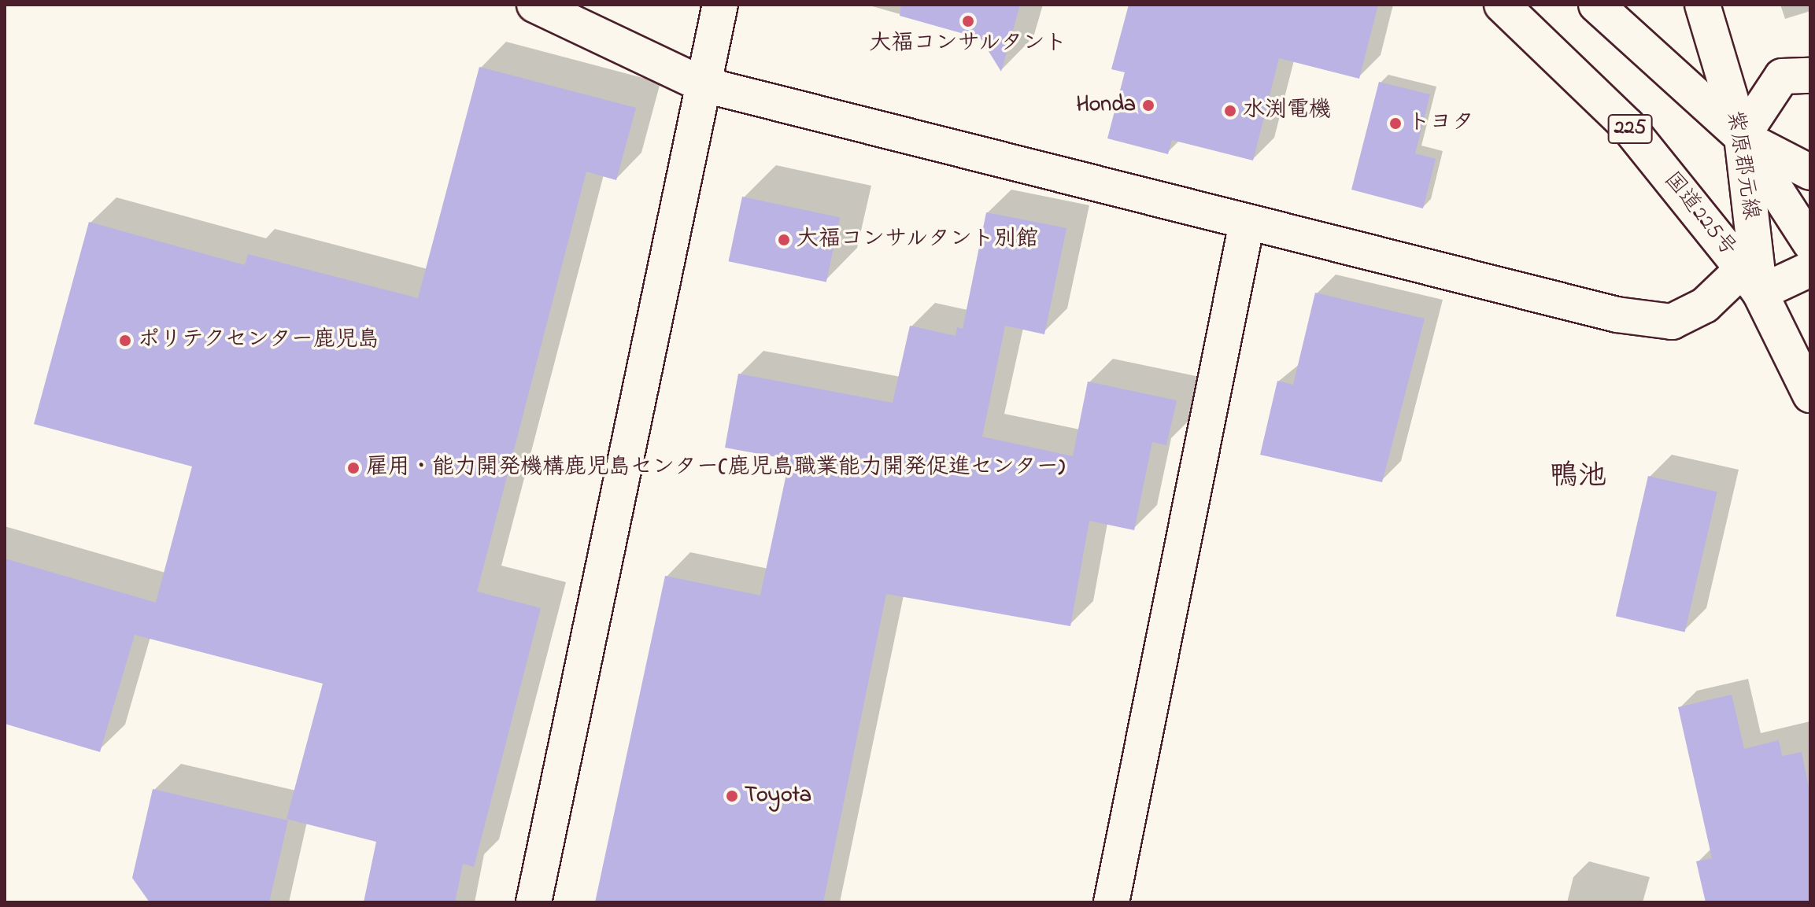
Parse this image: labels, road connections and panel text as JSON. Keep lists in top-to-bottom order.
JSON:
{
  "streets": {
    "main road": ["225", "紫原郡元線", "国道225号"]
  },
  "crossings": [
    ["紫原郡元線", "国道225号"]
  ],
  "districts": ["鴨池"],
  "places": [
    "大福コンサルタント",
    "Honda",
    "水渕電機",
    "トヨタ",
    "大福コンサルタント別館",
    "ポリテクセンター鹿児島",
    "雇用・能力開発機構鹿児島センター(鹿児島職業能力開発促進センター)",
    "Toyota"
  ]
}
